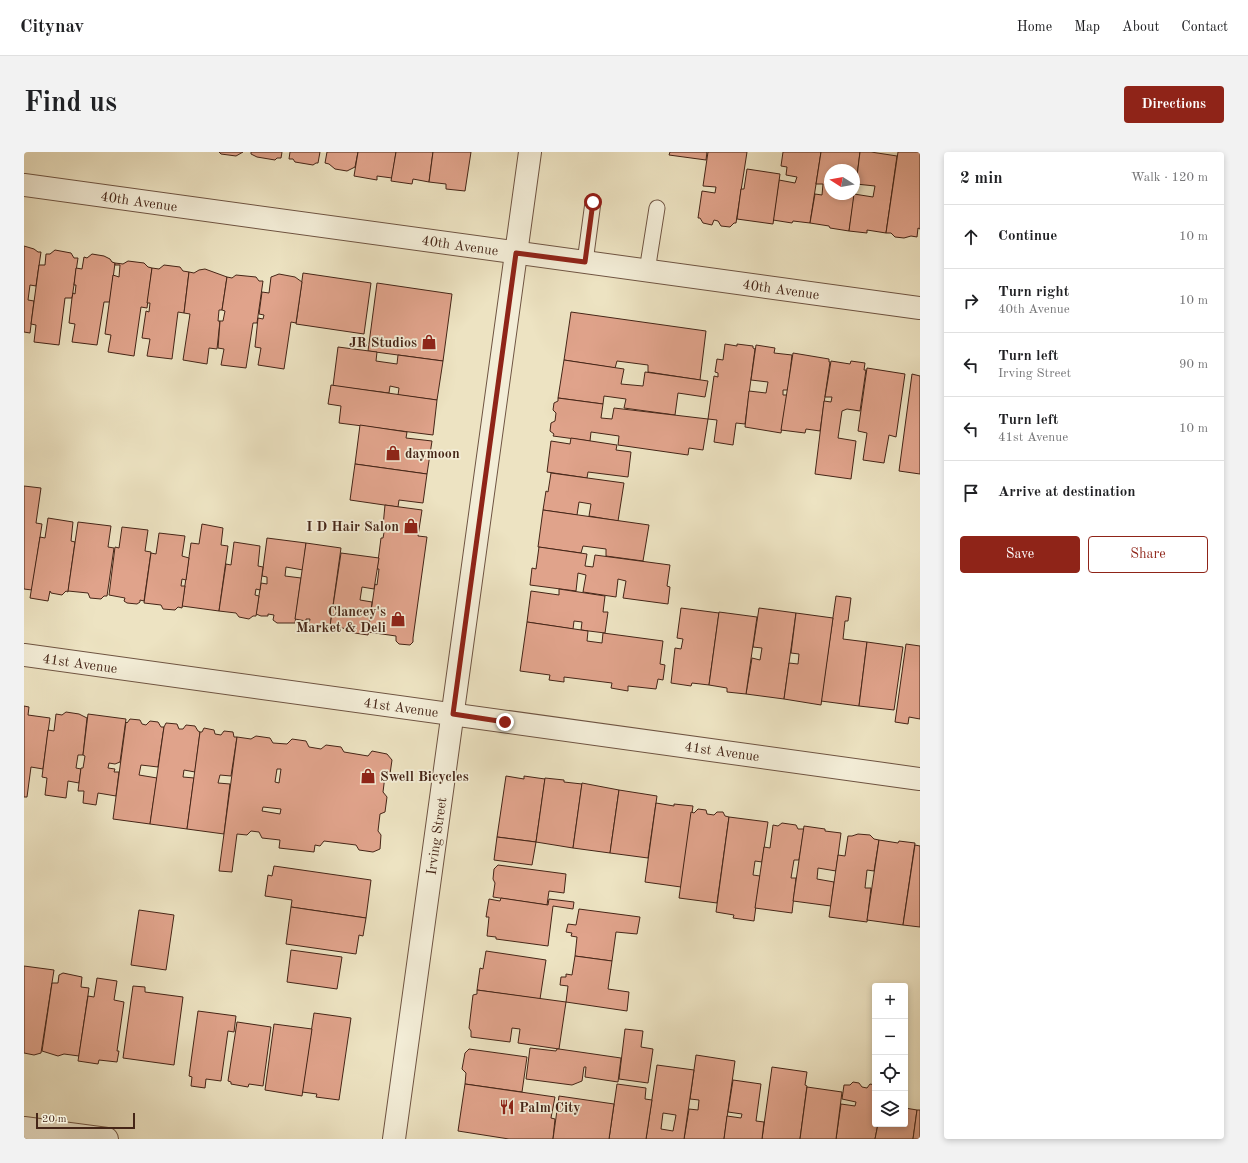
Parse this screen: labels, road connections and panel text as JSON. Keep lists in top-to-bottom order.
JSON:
{
  "streets": {
    "street": ["40th Avenue", "41st Avenue", "Irving Street"]
  },
  "crossings": [
    ["40th Avenue", "Irving Street"],
    ["41st Avenue", "Irving Street"]
  ],
  "places": {
    "shop": [
      "JR Studios",
      "daymoon",
      "I D Hair Salon",
      "Clancey's Market & Deli",
      "Swell Bicycles"
    ],
    "restaurant": ["Palm City"]
  },
  "scale_bar": "20 m",
  "north": "left",
  "page": {
    "header": "Citynav",
    "nav": [
      "Home",
      "Map",
      "About",
      "Contact"
    ],
    "buttons": [
      "Directions",
      ["Save", "Share"]
    ],
    "title": "Find us",
    "heading": ["2 min", "Walk · 120 m"],
    "list": [
      ["Continue", "10 m"],
      ["Turn right", "40th Avenue", "10 m"],
      ["Turn left", "Irving Street", "90 m"],
      ["Turn left", "41st Avenue", "10 m"],
      "Arrive at destination"
    ],
    "map_buttons": ["+", "−"],
    "scale": "20 m"
  }
}
